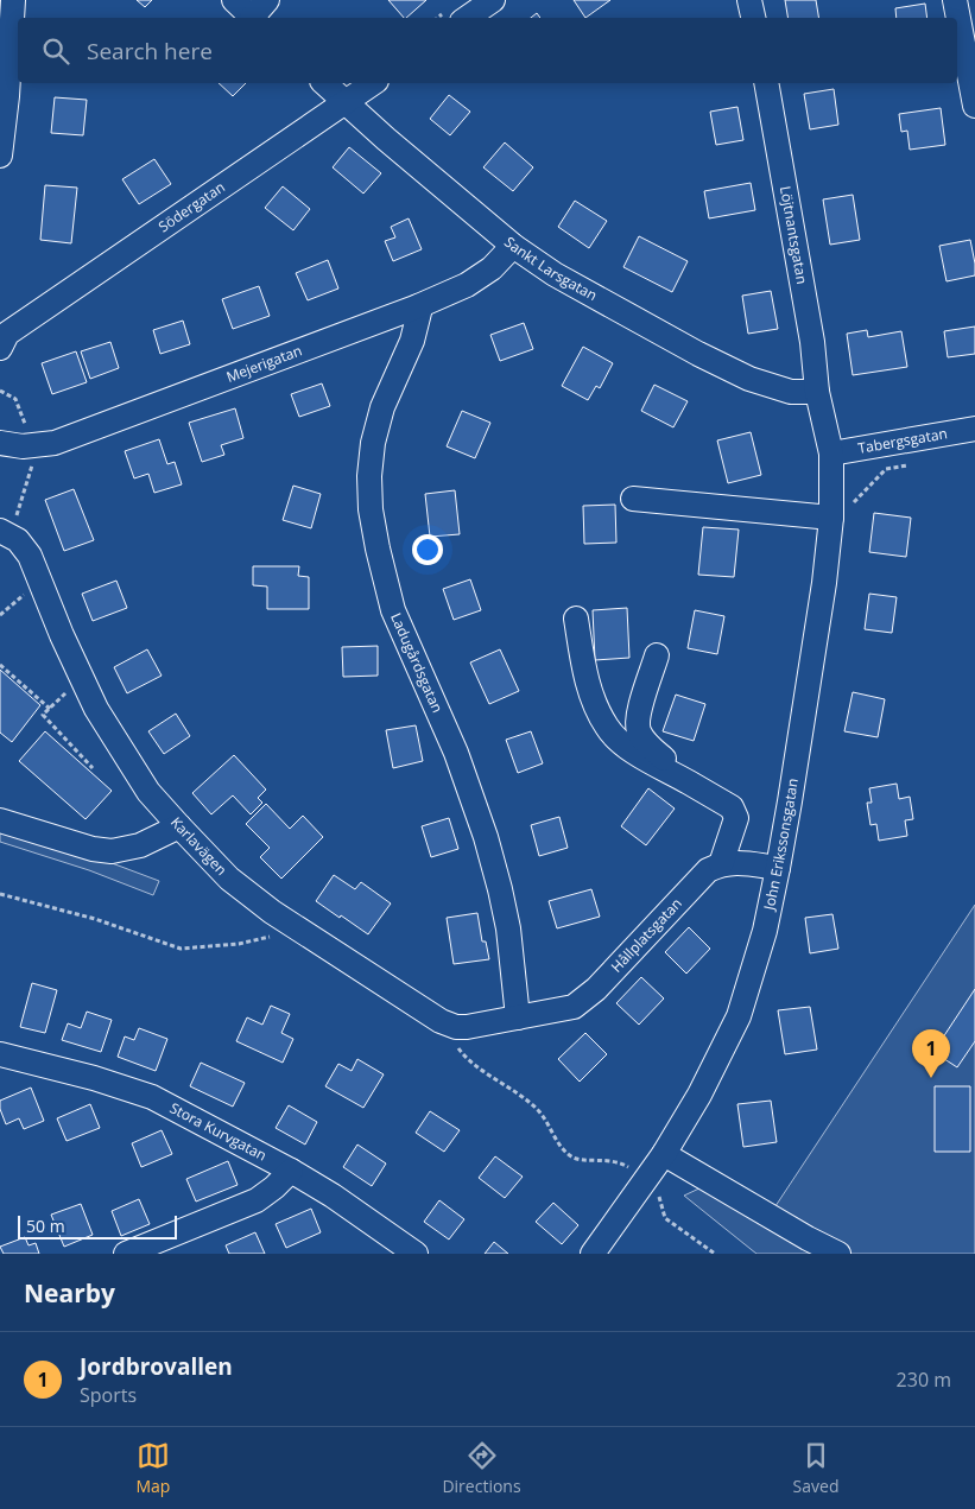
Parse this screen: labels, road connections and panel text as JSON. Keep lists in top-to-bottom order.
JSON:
{
  "streets": {
    "street": [
      "Södergatan",
      "Löjtnantsgatan",
      "Sankt Larsgatan",
      "Mejerigatan",
      "Tabergsgatan",
      "Ladugårdsgatan",
      "John Erikssonsgatan",
      "Karlavägen",
      "Hållplatsgatan",
      "Stora Kurvgatan"
    ]
  },
  "crossings": [
    ["Södergatan", "Sankt Larsgatan"],
    ["Löjtnantsgatan", "Sankt Larsgatan"],
    ["Löjtnantsgatan", "John Erikssonsgatan"],
    ["Sankt Larsgatan", "Mejerigatan"],
    ["Sankt Larsgatan", "John Erikssonsgatan"],
    ["Mejerigatan", "Ladugårdsgatan"],
    ["Tabergsgatan", "John Erikssonsgatan"],
    ["Ladugårdsgatan", "Hållplatsgatan"]
  ],
  "scale_bar": "50 m",
  "page": {
    "search": "Search here",
    "pins": "1",
    "scale": "50 m",
    "heading": "Nearby",
    "list": [
      {
        "mark": "1",
        "name": "Jordbrovallen",
        "note": "Sports",
        "value": "230 m"
      }
    ],
    "nav": ["Map", "Directions", "Saved"]
  }
}
